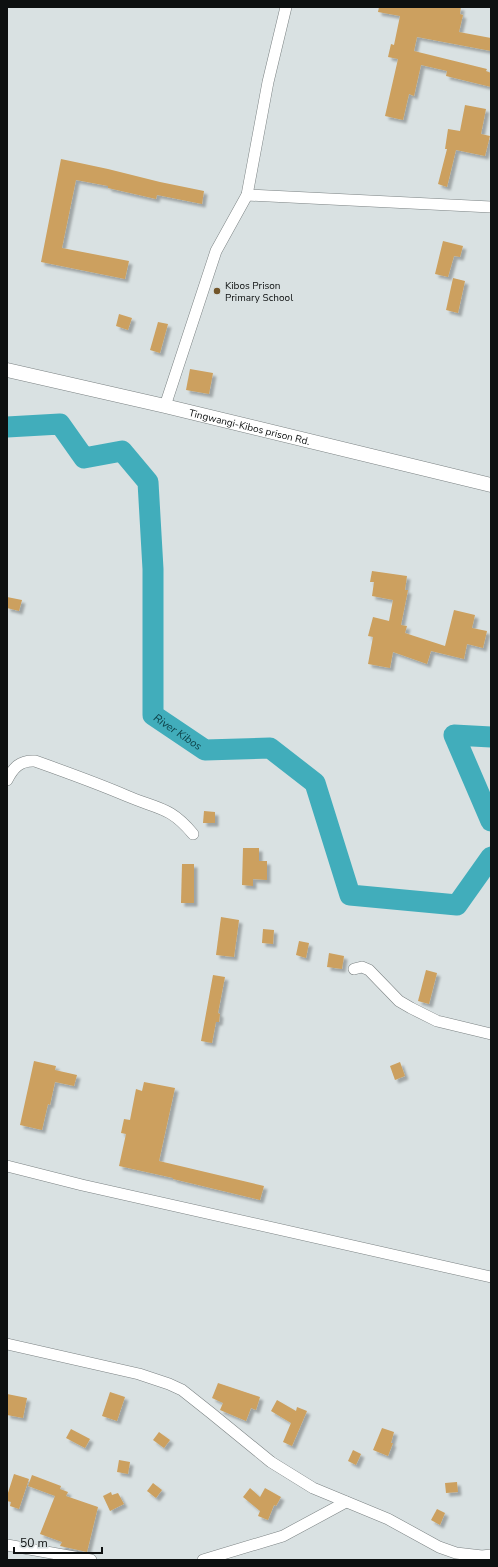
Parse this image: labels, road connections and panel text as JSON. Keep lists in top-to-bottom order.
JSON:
{
  "streets": {
    "street": ["Tingwangi-Kibos prison Rd."]
  },
  "water": ["River Kibos"],
  "places": ["Kibos Prison Primary School"],
  "scale_bar": "50 m"
}
